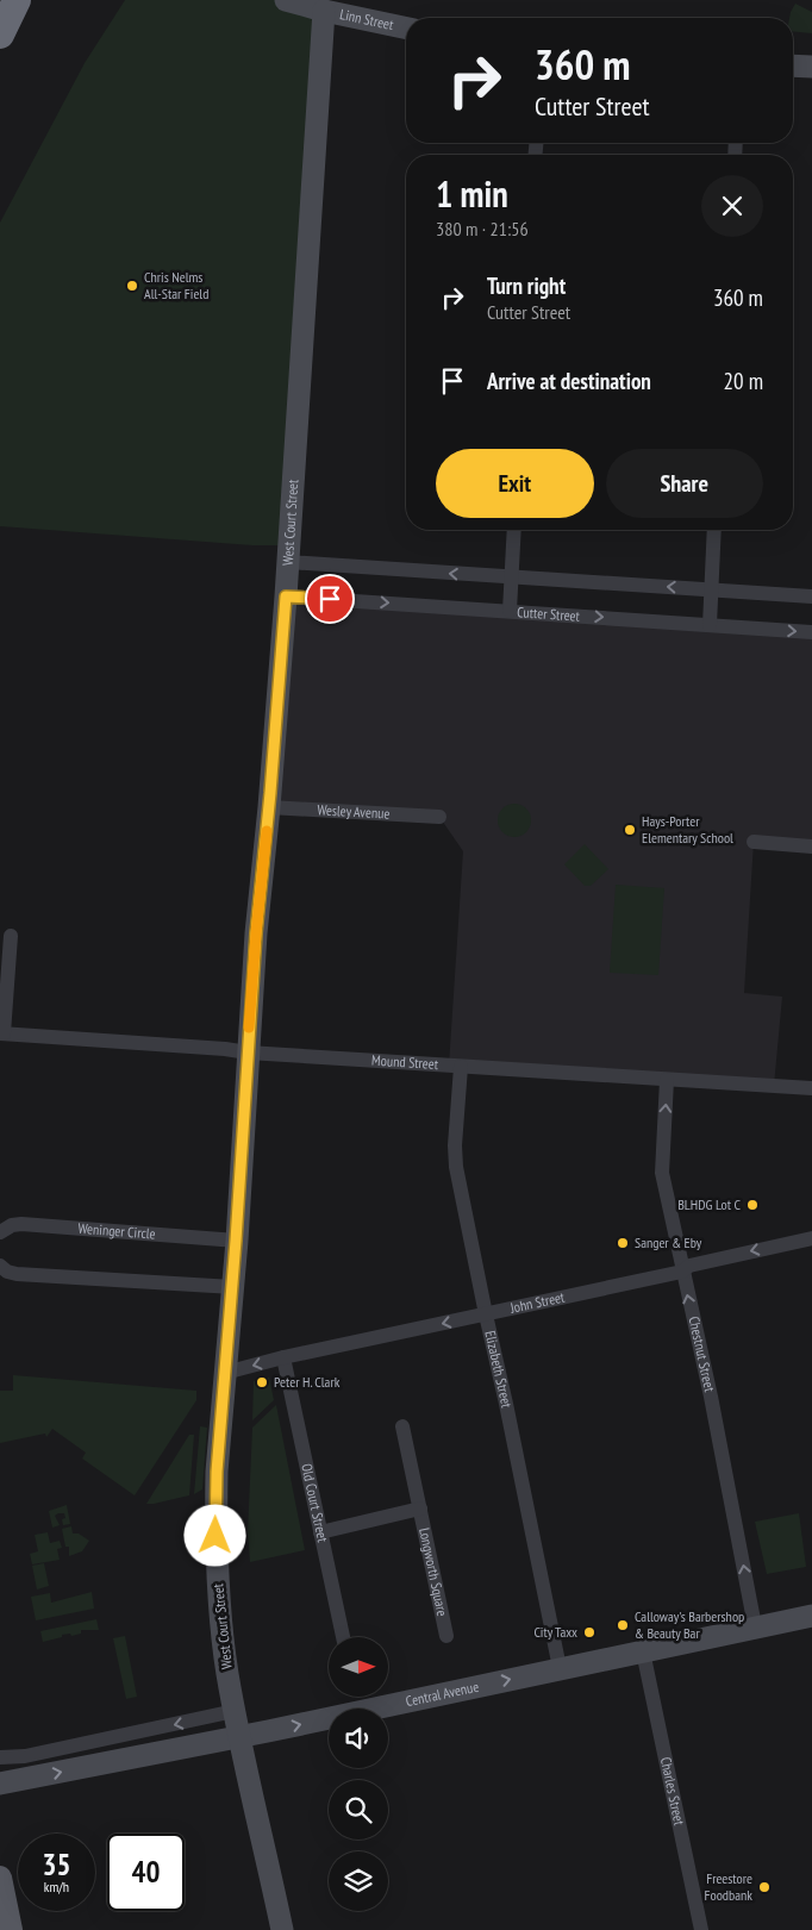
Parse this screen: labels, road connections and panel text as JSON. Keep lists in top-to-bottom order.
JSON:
{
  "streets": {
    "street": [
      "Linn Street",
      "West Court Street",
      "Cutter Street",
      "Wesley Avenue",
      "Mound Street",
      "Weninger Circle",
      "John Street",
      "Chestnut Street",
      "Elizabeth Street",
      "Old Court Street",
      "Longworth Square",
      "Central Avenue",
      "Charles Street"
    ]
  },
  "crossings": [
    ["Linn Street", "West Court Street"],
    ["West Court Street", "Cutter Street"],
    ["West Court Street", "Wesley Avenue"],
    ["West Court Street", "Mound Street"],
    ["West Court Street", "Weninger Circle"],
    ["West Court Street", "John Street"],
    ["West Court Street", "Central Avenue"],
    ["Mound Street", "Chestnut Street"],
    ["Mound Street", "Elizabeth Street"],
    ["John Street", "Chestnut Street"],
    ["John Street", "Elizabeth Street"],
    ["John Street", "Old Court Street"],
    ["Chestnut Street", "Central Avenue"],
    ["Elizabeth Street", "Central Avenue"],
    ["Old Court Street", "Longworth Square"],
    ["Central Avenue", "Charles Street"]
  ],
  "one_way": ["John Street", "Chestnut Street"],
  "places": [
    "Chris Nelms All-Star Field",
    "Hays-Porter Elementary School",
    "BLHDG Lot C",
    "Sanger & Eby",
    "Peter H. Clark",
    "Calloway's Barbershop & Beauty Bar",
    "City Taxx",
    "Freestore Foodbank"
  ],
  "north": "right",
  "page": {
    "turn": ["360 m", "Cutter Street"],
    "heading": ["1 min", "380 m · 21:56"],
    "list": [
      {
        "name": "Turn right",
        "note": "Cutter Street",
        "value": "360 m"
      },
      {
        "name": "Arrive at destination",
        "value": "20 m"
      }
    ],
    "buttons": ["Exit", "Share"],
    "speed": "35 km/h",
    "limit": "40"
  }
}
